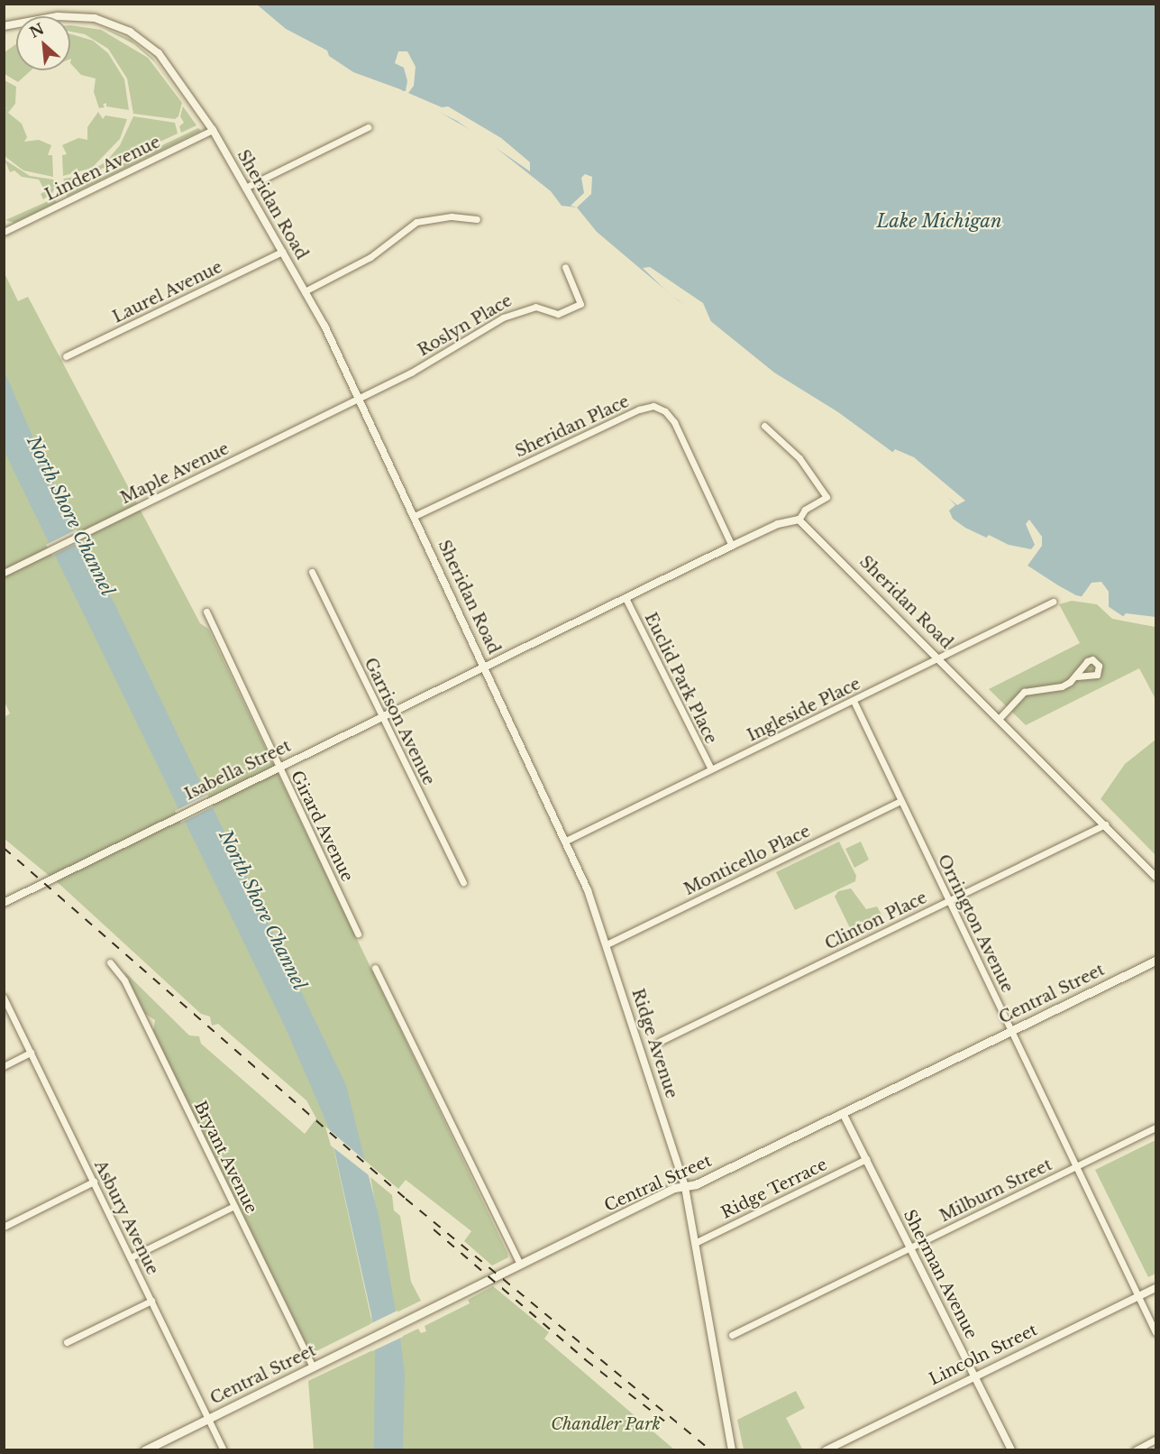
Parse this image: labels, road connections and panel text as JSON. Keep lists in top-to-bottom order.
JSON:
{
  "streets": {
    "main road": ["Central Street"],
    "street": [
      "Linden Avenue",
      "Sheridan Road",
      "Laurel Avenue",
      "Roslyn Place",
      "Sheridan Place",
      "Maple Avenue",
      "Euclid Park Place",
      "Ingleside Place",
      "Garrison Avenue",
      "Isabella Street",
      "Girard Avenue",
      "Monticello Place",
      "Clinton Place",
      "Orrington Avenue",
      "Ridge Avenue",
      "Bryant Avenue",
      "Ridge Terrace",
      "Milburn Street",
      "Asbury Avenue",
      "Sherman Avenue",
      "Lincoln Street"
    ]
  },
  "crossings": [
    ["Linden Avenue", "Sheridan Road"],
    ["Sheridan Road", "Laurel Avenue"],
    ["Sheridan Road", "Roslyn Place"],
    ["Sheridan Road", "Sheridan Place"],
    ["Sheridan Road", "Maple Avenue"],
    ["Sheridan Road", "Euclid Park Place"],
    ["Sheridan Road", "Ingleside Place"],
    ["Sheridan Road", "Isabella Street"],
    ["Sheridan Road", "Clinton Place"],
    ["Sheridan Road", "Ridge Avenue"],
    ["Roslyn Place", "Maple Avenue"],
    ["Euclid Park Place", "Ingleside Place"],
    ["Ingleside Place", "Orrington Avenue"],
    ["Ingleside Place", "Ridge Avenue"],
    ["Garrison Avenue", "Isabella Street"],
    ["Isabella Street", "Girard Avenue"],
    ["Isabella Street", "Ridge Avenue"],
    ["Monticello Place", "Orrington Avenue"],
    ["Monticello Place", "Ridge Avenue"],
    ["Clinton Place", "Orrington Avenue"],
    ["Orrington Avenue", "Central Street"],
    ["Orrington Avenue", "Milburn Street"],
    ["Orrington Avenue", "Lincoln Street"],
    ["Central Street", "Ridge Avenue"],
    ["Central Street", "Bryant Avenue"],
    ["Central Street", "Asbury Avenue"],
    ["Central Street", "Sherman Avenue"],
    ["Ridge Avenue", "Ridge Terrace"],
    ["Ridge Terrace", "Sherman Avenue"],
    ["Milburn Street", "Sherman Avenue"],
    ["Sherman Avenue", "Lincoln Street"]
  ],
  "water": ["Lake Michigan", "North Shore Channel"],
  "parks": ["Chandler Park"],
  "north": "top left"
}
